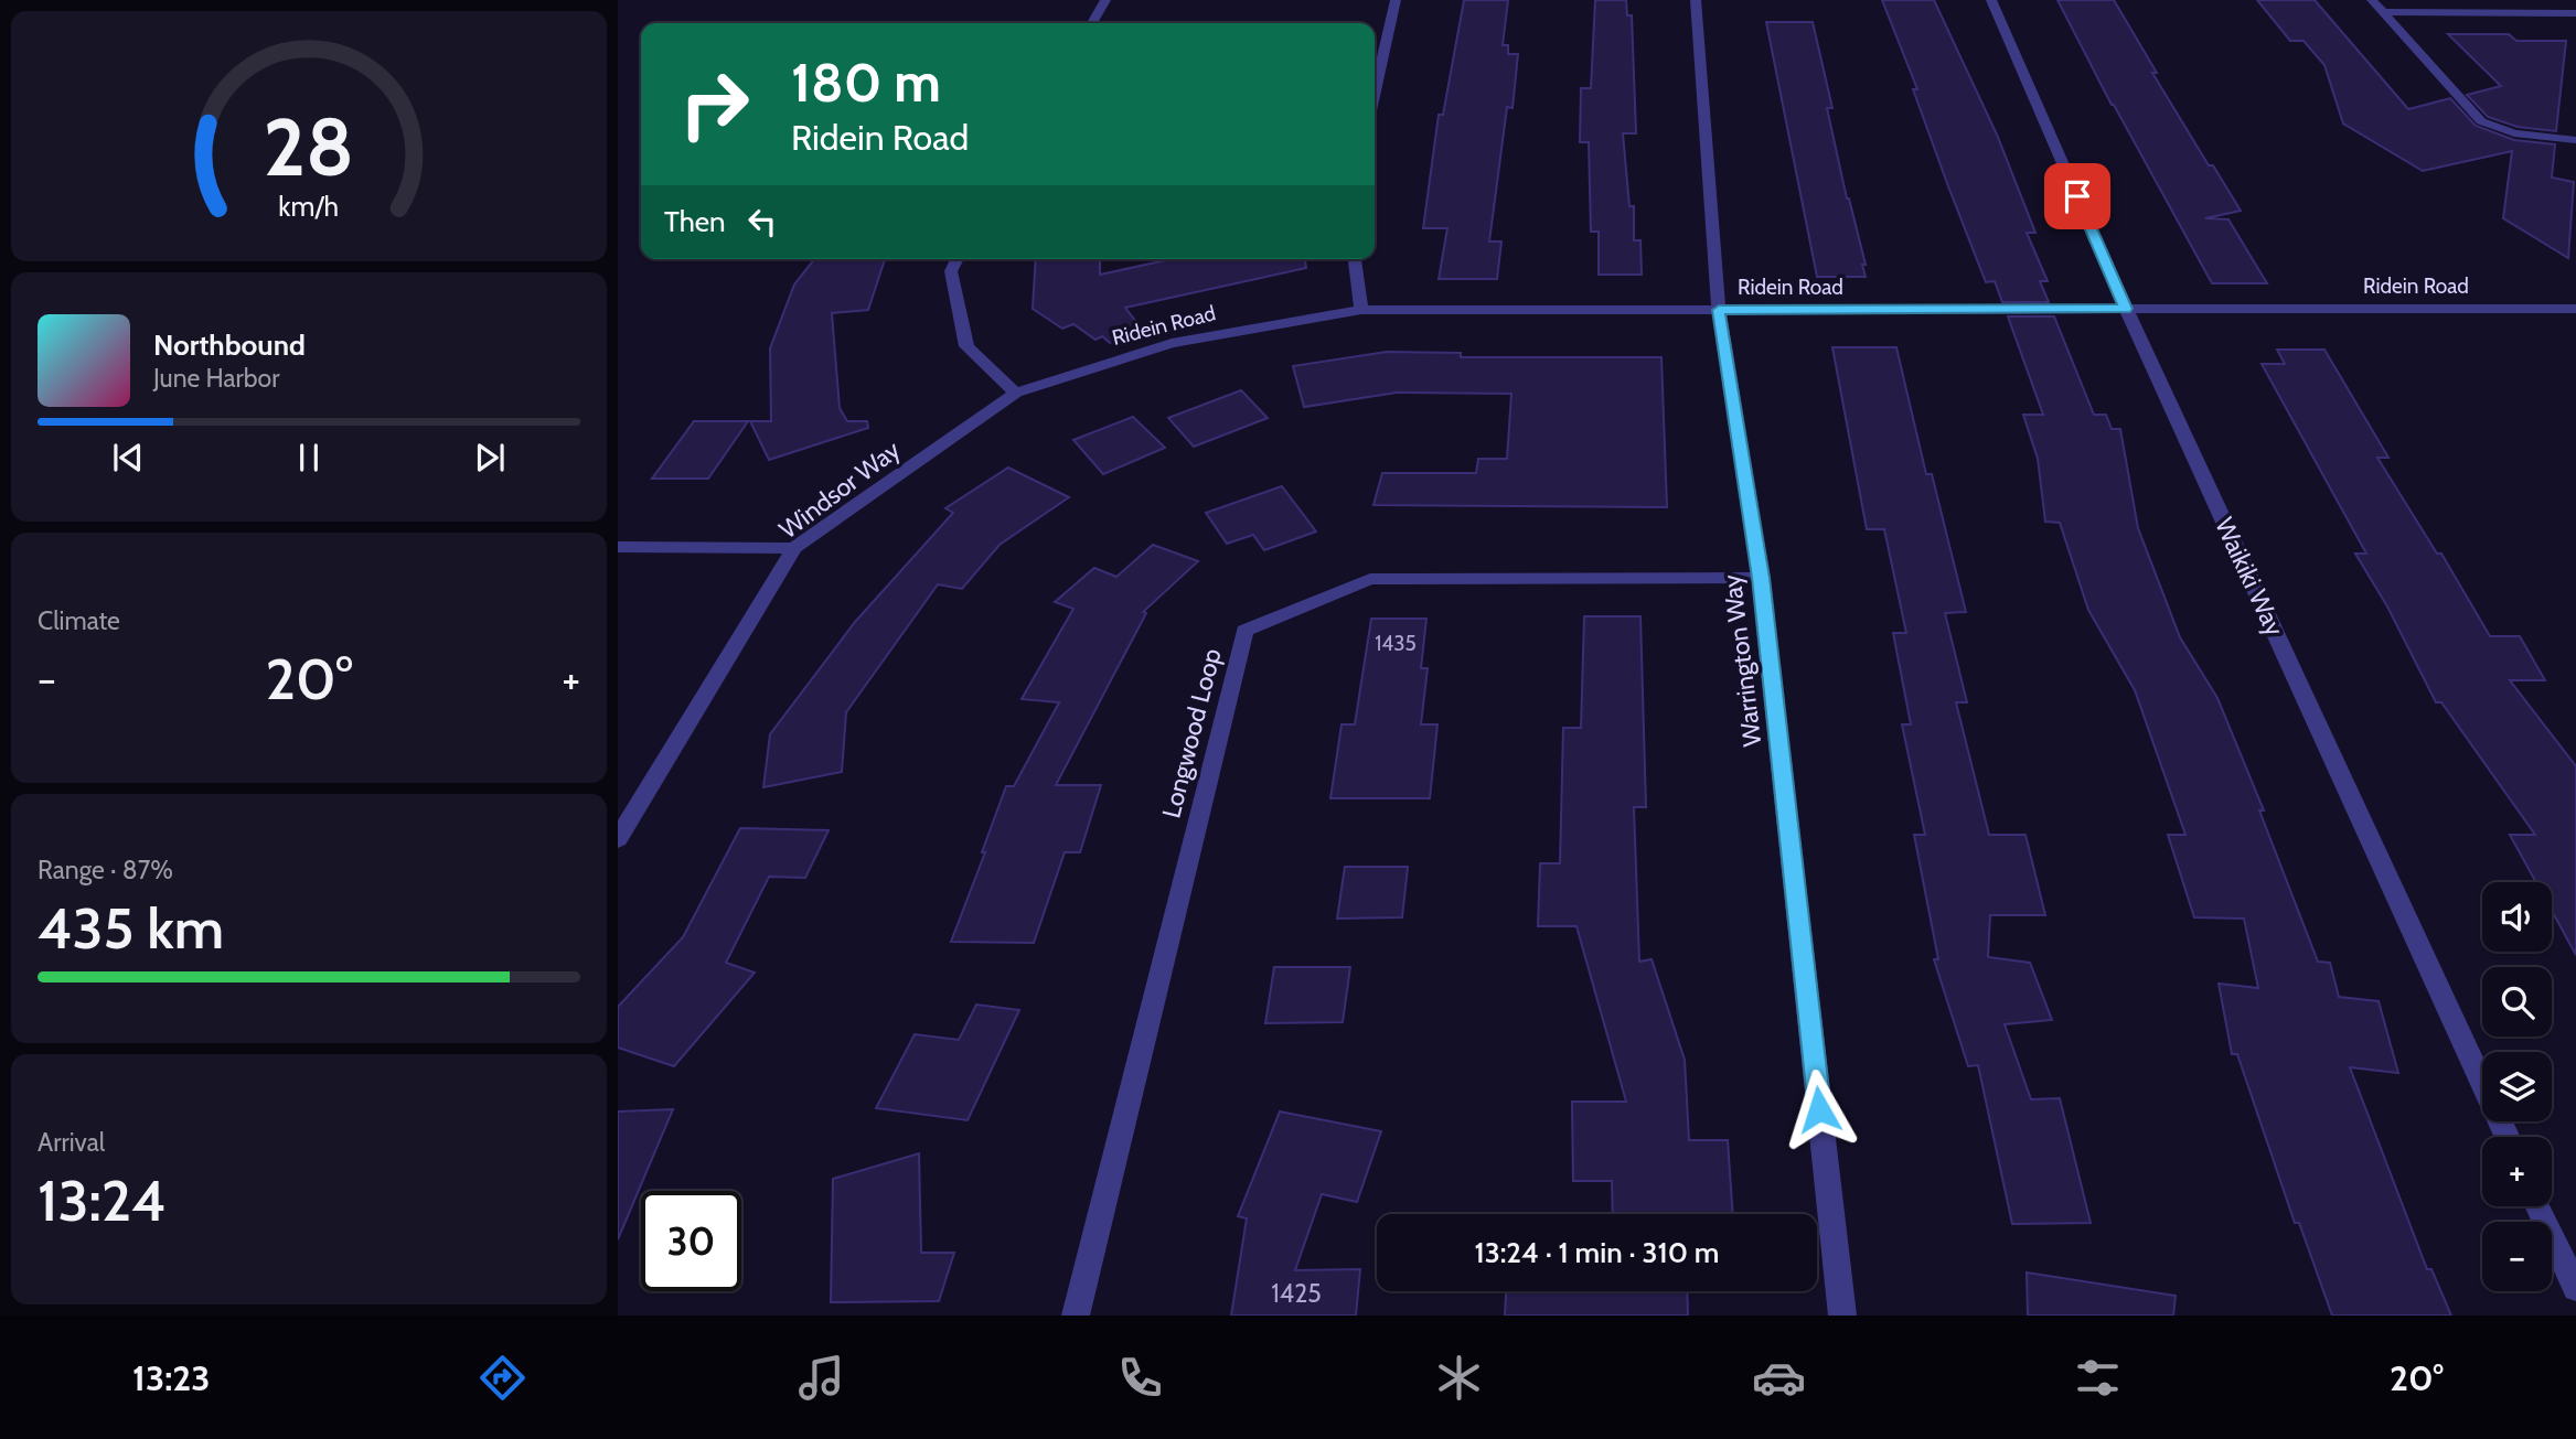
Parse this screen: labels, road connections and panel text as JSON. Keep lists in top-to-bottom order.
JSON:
{
  "streets": {
    "street": [
      "Ridein Road",
      "Windsor Way",
      "Waikiki Way",
      "Warrington Way",
      "Longwood Loop"
    ]
  },
  "crossings": [
    ["Ridein Road", "Windsor Way"],
    ["Ridein Road", "Waikiki Way"],
    ["Ridein Road", "Warrington Way"],
    ["Warrington Way", "Longwood Loop"]
  ],
  "house_numbers": ["1435", "1425"],
  "page": {
    "turn": ["180 m", "Ridein Road"],
    "then": "Then",
    "song": ["Northbound", "June Harbor"],
    "tile": [
      "Climate",
      ["Range · 87%", "435 km"],
      ["Arrival", "13:24"]
    ],
    "heat": ["−", "20°", "+"],
    "map_buttons": ["+", "−"],
    "limit": "30",
    "trip": "13:24 · 1 min · 310 m",
    "tabs": ["13:23", "20°"],
    "gauge": ["28", "km/h"]
  }
}
